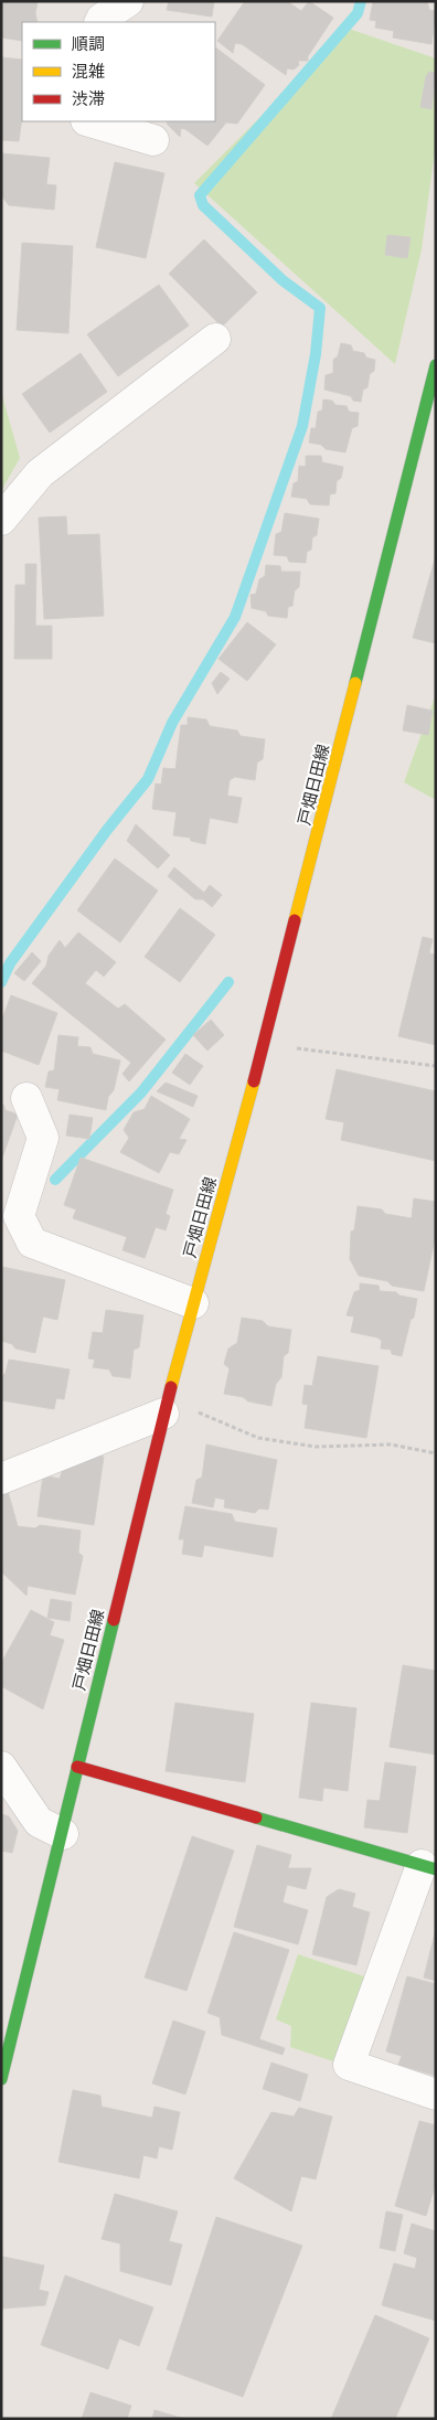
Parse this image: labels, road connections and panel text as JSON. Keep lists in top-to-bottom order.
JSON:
{
  "streets": {
    "main road": ["戸畑日田線"]
  },
  "legend": ["順調", "混雑", "渋滞"]
}
